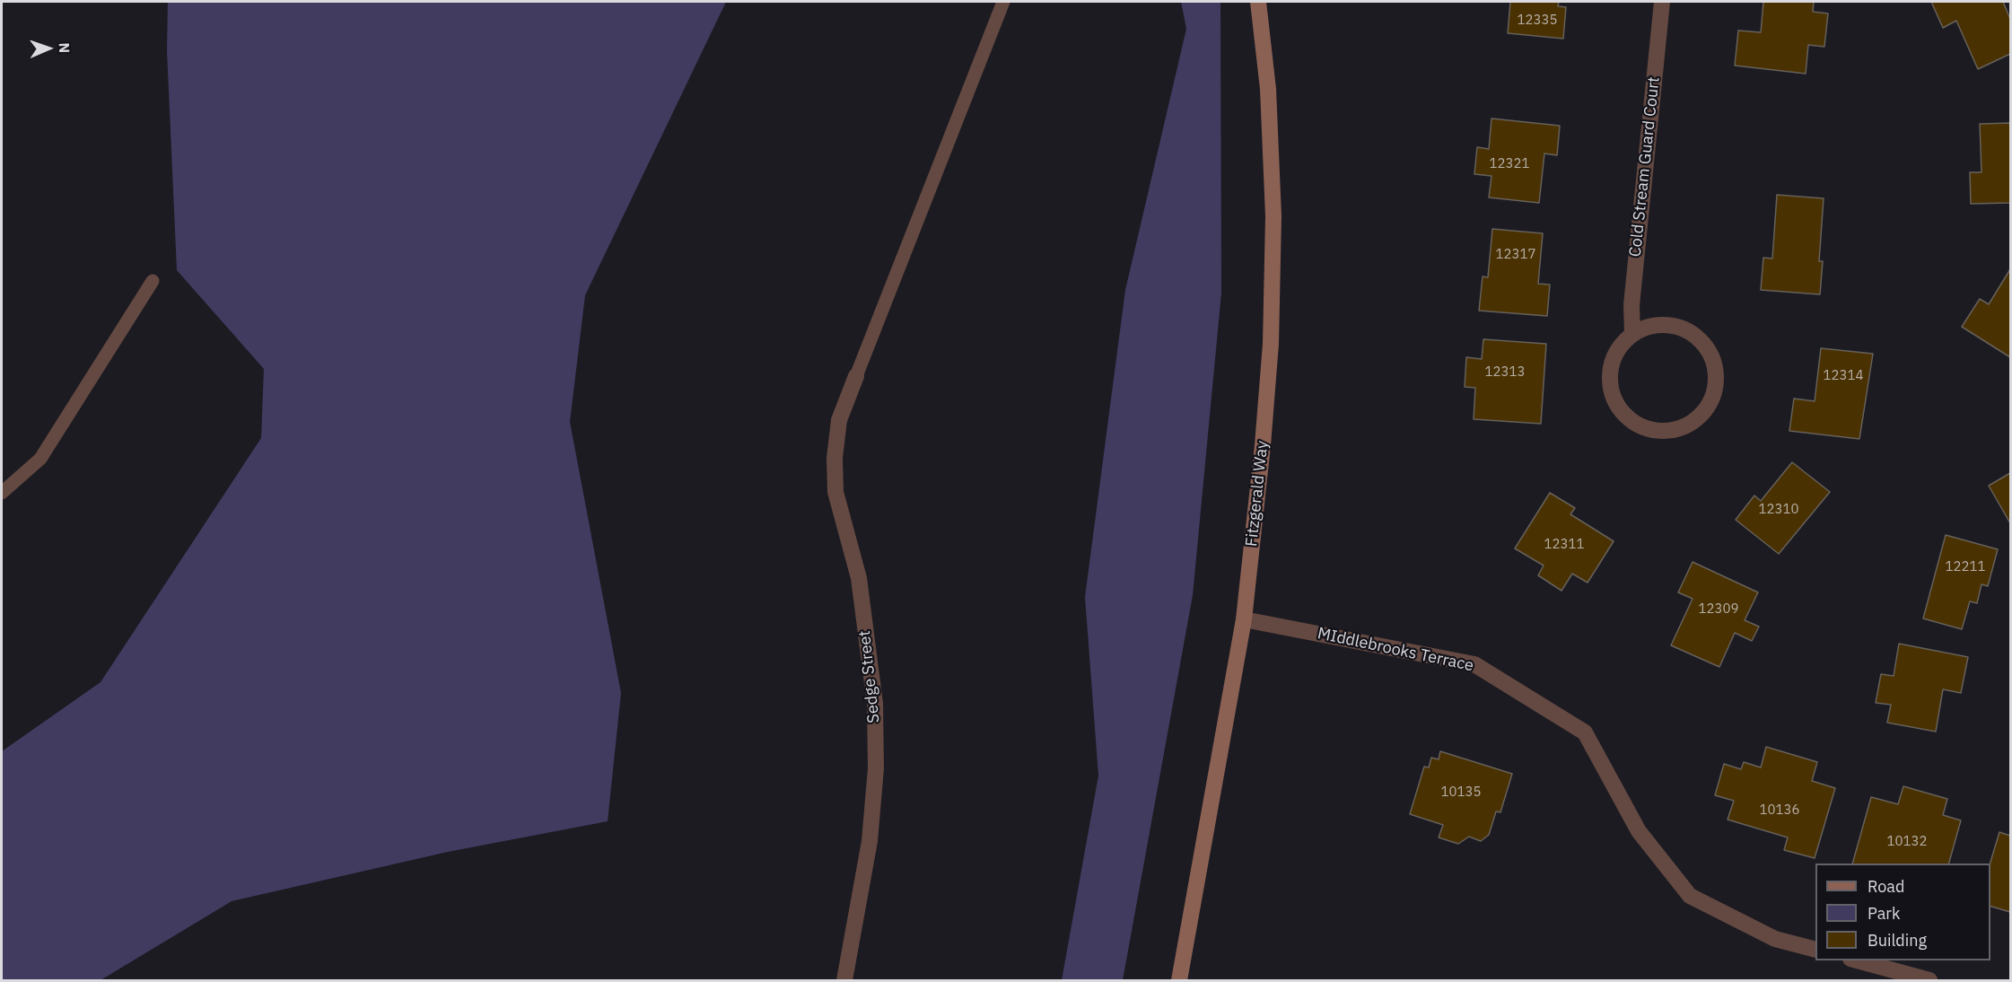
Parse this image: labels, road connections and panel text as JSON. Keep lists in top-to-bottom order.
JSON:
{
  "streets": {
    "street": [
      "Cold Stream Guard Court",
      "Fitzgerald Way",
      "MIddlebrooks Terrace",
      "Sedge Street"
    ]
  },
  "crossings": [
    ["Fitzgerald Way", "MIddlebrooks Terrace"]
  ],
  "house_numbers": [
    "12335",
    "12321",
    "12317",
    "12313",
    "12314",
    "12310",
    "12311",
    "12211",
    "12309",
    "10135",
    "10136",
    "10132"
  ],
  "legend": ["Road", "Park", "Building"],
  "north": "right"
}
